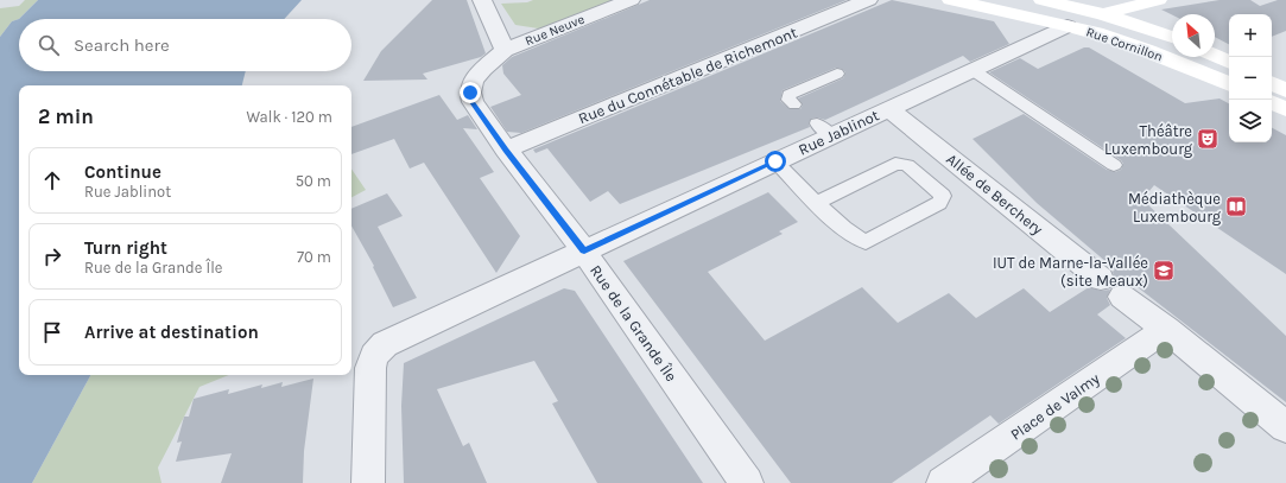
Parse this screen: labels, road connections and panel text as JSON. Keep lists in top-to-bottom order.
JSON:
{
  "streets": {
    "main road": ["Rue Cornillon"],
    "street": [
      "Rue Neuve",
      "Rue du Connétable de Richemont",
      "Rue Jablinot",
      "Allée de Berchery",
      "Rue de la Grande Île",
      "Place de Valmy"
    ]
  },
  "crossings": [
    ["Rue Neuve", "Rue de la Grande Île"],
    ["Rue Cornillon", "Rue Jablinot"],
    ["Rue du Connétable de Richemont", "Rue de la Grande Île"],
    ["Rue Jablinot", "Allée de Berchery"],
    ["Rue Jablinot", "Rue de la Grande Île"],
    ["Allée de Berchery", "Place de Valmy"]
  ],
  "places": {
    "theatre": ["Théâtre Luxembourg"],
    "library": ["Médiathèque Luxembourg"],
    "school or university": ["IUT de Marne-la-Vallée (site Meaux)"]
  },
  "north": "top left",
  "page": {
    "map_buttons": ["+", "−"],
    "search": "Search here",
    "heading": ["2 min", "Walk · 120 m"],
    "list": [
      ["Continue", "Rue Jablinot", "50 m"],
      ["Turn right", "Rue de la Grande Île", "70 m"],
      "Arrive at destination"
    ]
  }
}
